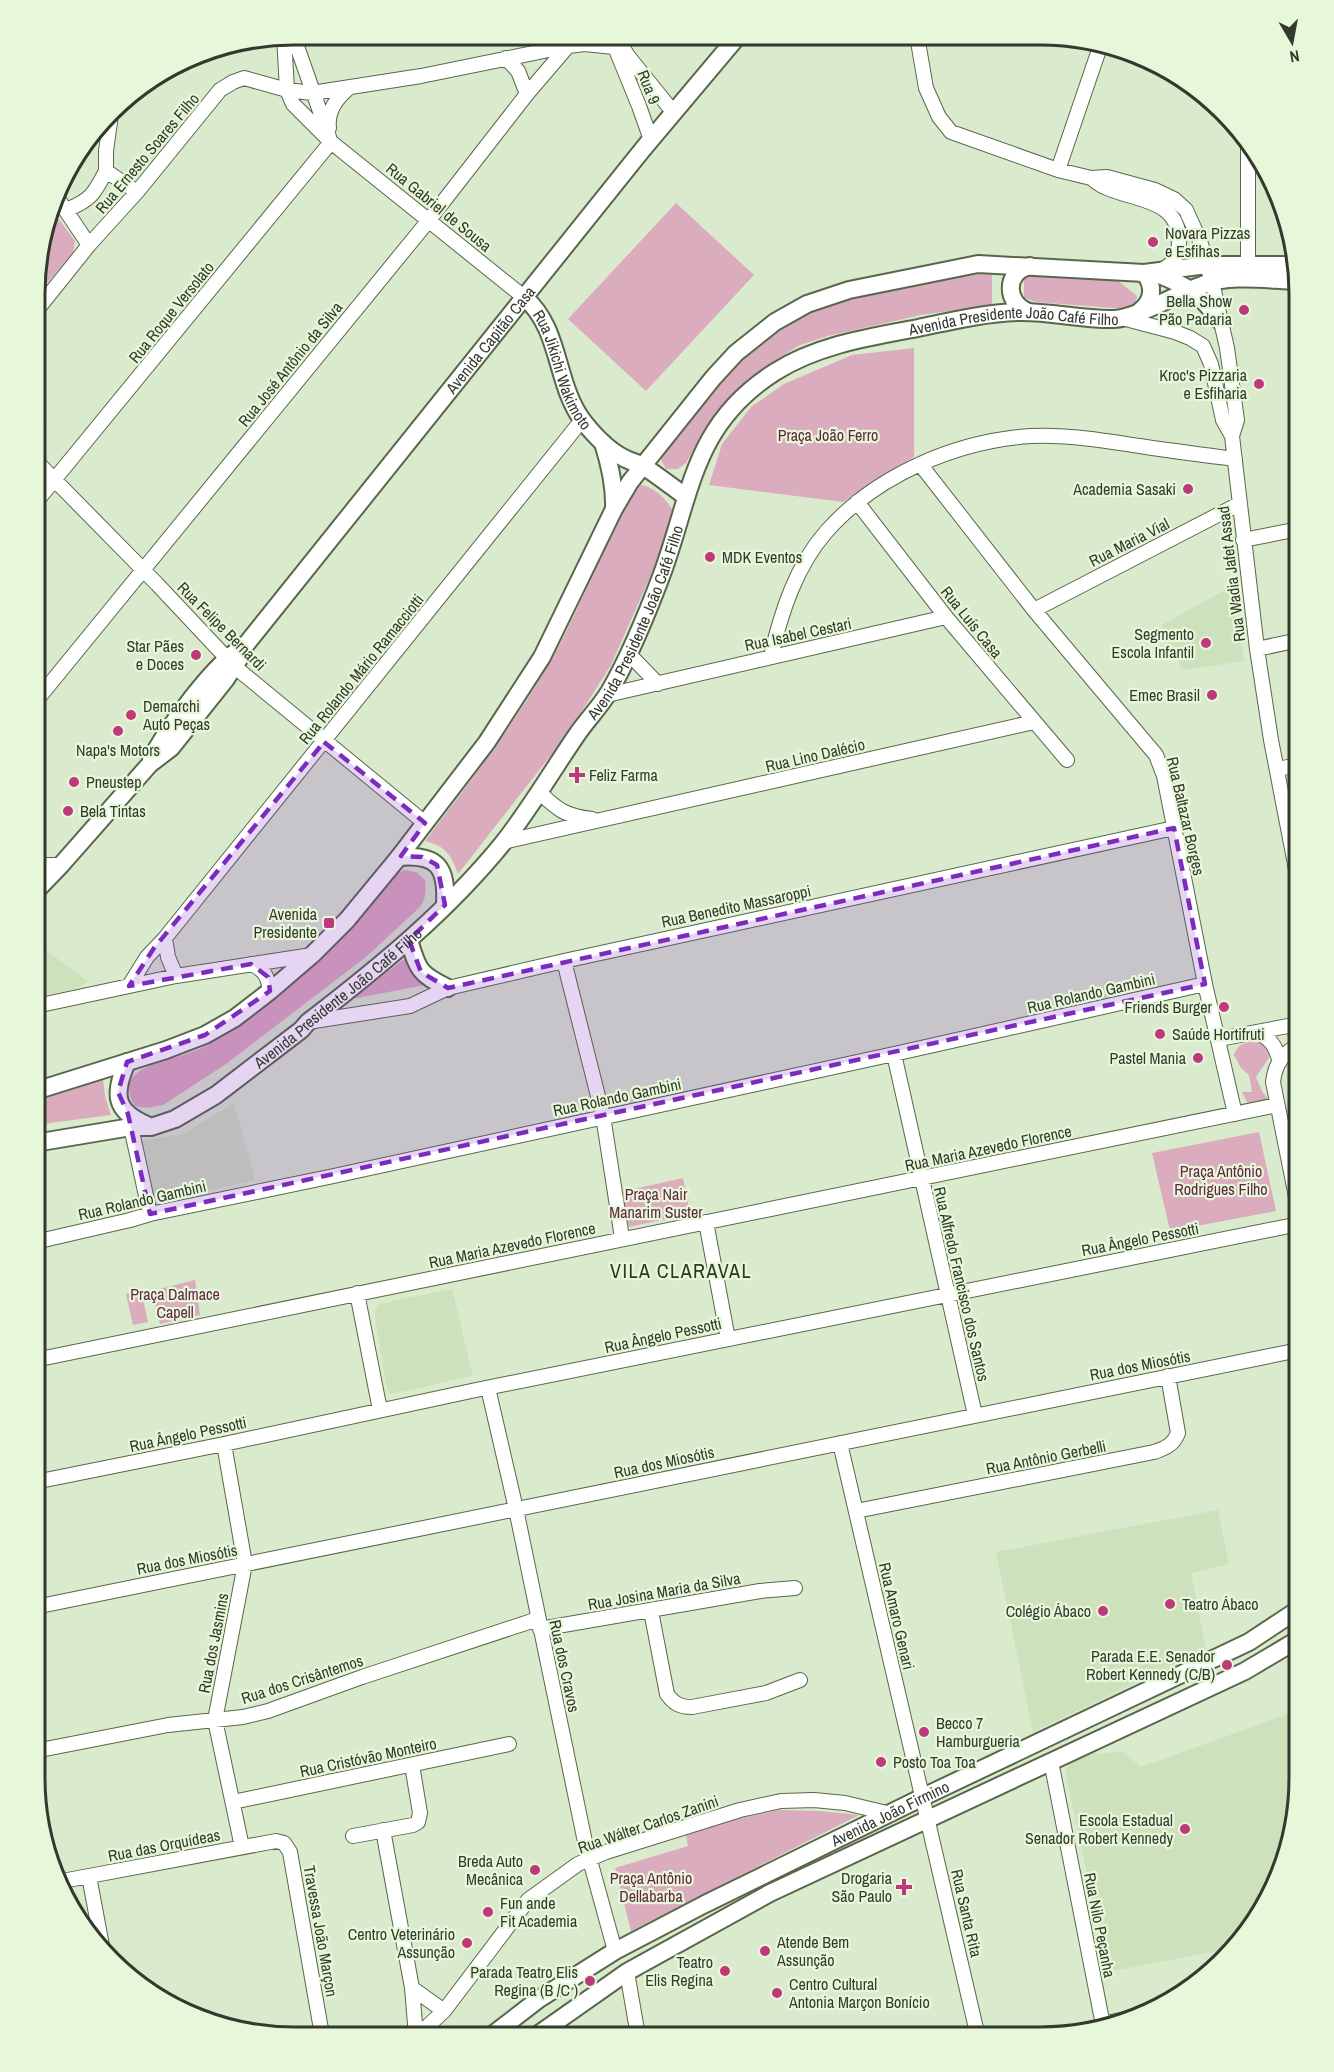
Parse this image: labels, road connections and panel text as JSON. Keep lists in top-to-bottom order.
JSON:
{
  "streets": {
    "main road": [
      "Avenida Presidente João Café Filho",
      "Avenida Capitão Casa",
      "Rua Jikichi Wakimoto",
      "Avenida João Firmino"
    ],
    "street": [
      "Rua 9",
      "Rua Ernesto Soares Filho",
      "Rua Gabriel de Sousa",
      "Rua Roque Versolato",
      "Rua José Antônio da Silva",
      "Rua Maria Vial",
      "Rua Wadia Jafet Assad",
      "Rua Luís Casa",
      "Rua Felipe Bernardi",
      "Rua Isabel Cestari",
      "Rua Rolando Mário Ramacciotti",
      "Rua Lino Dalécio",
      "Rua Baltazar Borges",
      "Rua Benedito Massaroppi",
      "Rua Rolando Gambini",
      "Rua Maria Azevedo Florence",
      "Rua Ângelo Pessotti",
      "Rua Alfredo Francisco dos Santos",
      "Rua dos Miosótis",
      "Rua Antônio Gerbelli",
      "Rua Josina Maria da Silva",
      "Rua Amaro Genari",
      "Rua dos Jasmins",
      "Rua dos Cravos",
      "Rua dos Crisântemos",
      "Rua Cristóvão Monteiro",
      "Rua Wálter Carlos Zanini",
      "Rua das Orquídeas",
      "Rua Santa Rita",
      "Rua Nilo Peçanha",
      "Travessa João Marçon"
    ]
  },
  "crossings": [
    ["Rua 9", "Avenida Capitão Casa"],
    ["Rua Ernesto Soares Filho", "Rua Gabriel de Sousa"],
    ["Rua Ernesto Soares Filho", "Rua José Antônio da Silva"],
    ["Rua Gabriel de Sousa", "Rua Roque Versolato"],
    ["Rua Gabriel de Sousa", "Avenida Capitão Casa"],
    ["Rua Gabriel de Sousa", "Rua José Antônio da Silva"],
    ["Rua Gabriel de Sousa", "Rua Jikichi Wakimoto"],
    ["Rua Roque Versolato", "Rua Felipe Bernardi"],
    ["Avenida Presidente João Café Filho", "Rua Jikichi Wakimoto"],
    ["Avenida Presidente João Café Filho", "Rua Wadia Jafet Assad"],
    ["Avenida Presidente João Café Filho", "Rua Isabel Cestari"],
    ["Avenida Presidente João Café Filho", "Rua Lino Dalécio"],
    ["Avenida Presidente João Café Filho", "Rua Benedito Massaroppi"],
    ["Avenida Capitão Casa", "Rua Jikichi Wakimoto"],
    ["Avenida Capitão Casa", "Rua Felipe Bernardi"],
    ["Rua José Antônio da Silva", "Rua Felipe Bernardi"],
    ["Rua Jikichi Wakimoto", "Rua Rolando Mário Ramacciotti"],
    ["Rua Maria Vial", "Rua Wadia Jafet Assad"],
    ["Rua Maria Vial", "Rua Baltazar Borges"],
    ["Rua Luís Casa", "Rua Isabel Cestari"],
    ["Rua Luís Casa", "Rua Lino Dalécio"],
    ["Rua Felipe Bernardi", "Rua Rolando Mário Ramacciotti"],
    ["Rua Baltazar Borges", "Rua Benedito Massaroppi"],
    ["Rua Baltazar Borges", "Rua Rolando Gambini"],
    ["Rua Baltazar Borges", "Rua Maria Azevedo Florence"],
    ["Rua Rolando Gambini", "Rua Alfredo Francisco dos Santos"],
    ["Rua Maria Azevedo Florence", "Rua Alfredo Francisco dos Santos"],
    ["Rua Ângelo Pessotti", "Rua Alfredo Francisco dos Santos"],
    ["Rua Ângelo Pessotti", "Rua dos Jasmins"],
    ["Rua Ângelo Pessotti", "Rua dos Cravos"],
    ["Rua Alfredo Francisco dos Santos", "Rua dos Miosótis"],
    ["Rua dos Miosótis", "Rua Antônio Gerbelli"],
    ["Rua dos Miosótis", "Rua Amaro Genari"],
    ["Rua dos Miosótis", "Rua dos Jasmins"],
    ["Rua dos Miosótis", "Rua dos Cravos"],
    ["Rua Antônio Gerbelli", "Rua Amaro Genari"],
    ["Rua Josina Maria da Silva", "Rua dos Cravos"],
    ["Rua Josina Maria da Silva", "Rua dos Crisântemos"],
    ["Rua Amaro Genari", "Avenida João Firmino"],
    ["Rua Amaro Genari", "Rua Santa Rita"],
    ["Rua dos Jasmins", "Rua dos Crisântemos"],
    ["Rua dos Jasmins", "Rua Cristóvão Monteiro"],
    ["Rua dos Jasmins", "Rua das Orquídeas"],
    ["Rua dos Cravos", "Rua dos Crisântemos"],
    ["Rua dos Cravos", "Avenida João Firmino"],
    ["Rua dos Cravos", "Rua Wálter Carlos Zanini"],
    ["Avenida João Firmino", "Rua Wálter Carlos Zanini"],
    ["Avenida João Firmino", "Rua Santa Rita"],
    ["Avenida João Firmino", "Rua Nilo Peçanha"],
    ["Rua das Orquídeas", "Travessa João Marçon"]
  ],
  "districts": ["VILA CLARAVAL"],
  "parks": [
    "Praça João Ferro",
    "Praça Antônio Rodrigues Filho",
    "Praça Nair Manarim Suster",
    "Praça Dalmace Capell",
    "Praça Antônio Dellabarba"
  ],
  "places": {
    "other": [
      "Novara Pizzas e Esfihas",
      "Bella Show Pão Padaria",
      "Kroc's Pizzaria e Esfiharia",
      "Academia Sasaki",
      "MDK Eventos",
      "Segmento Escola Infantil",
      "Star Pães e Doces",
      "Emec Brasil",
      "Demarchi Auto Peças",
      "Napa's Motors",
      "Pneustep",
      "Bela Tintas",
      "Friends Burger",
      "Saúde Hortifruti",
      "Pastel Mania",
      "Teatro Ábaco",
      "Colégio Ábaco",
      "Parada E.E. Senador Robert Kennedy (C/B)",
      "Becco 7 Hamburgueria",
      "Posto Toa Toa",
      "Escola Estadual Senador Robert Kennedy",
      "Breda Auto Mecânica",
      "Fun ande Fit Academia",
      "Centro Veterinário Assunção",
      "Atende Bem Assunção",
      "Teatro Elis Regina",
      "Parada Teatro Elis Regina (B /C )",
      "Centro Cultural Antonia Marçon Bonício"
    ],
    "health": ["Feliz Farma", "Drogaria São Paulo"],
    "transit": ["Avenida Presidente"]
  },
  "north": "bottom"
}
